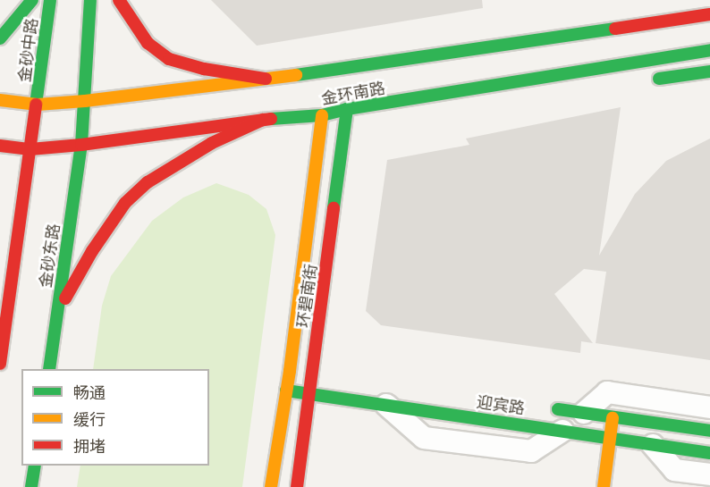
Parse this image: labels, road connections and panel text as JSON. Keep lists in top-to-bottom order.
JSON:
{
  "streets": {
    "main road": [
      "金砂中路",
      "金环南路",
      "金砂东路",
      "环碧南街",
      "迎宾路"
    ]
  },
  "crossings": [
    ["金砂中路", "金环南路"],
    ["金砂中路", "金砂东路"],
    ["金环南路", "金砂东路"],
    ["金环南路", "环碧南街"]
  ],
  "legend": ["畅通", "缓行", "拥堵"]
}
